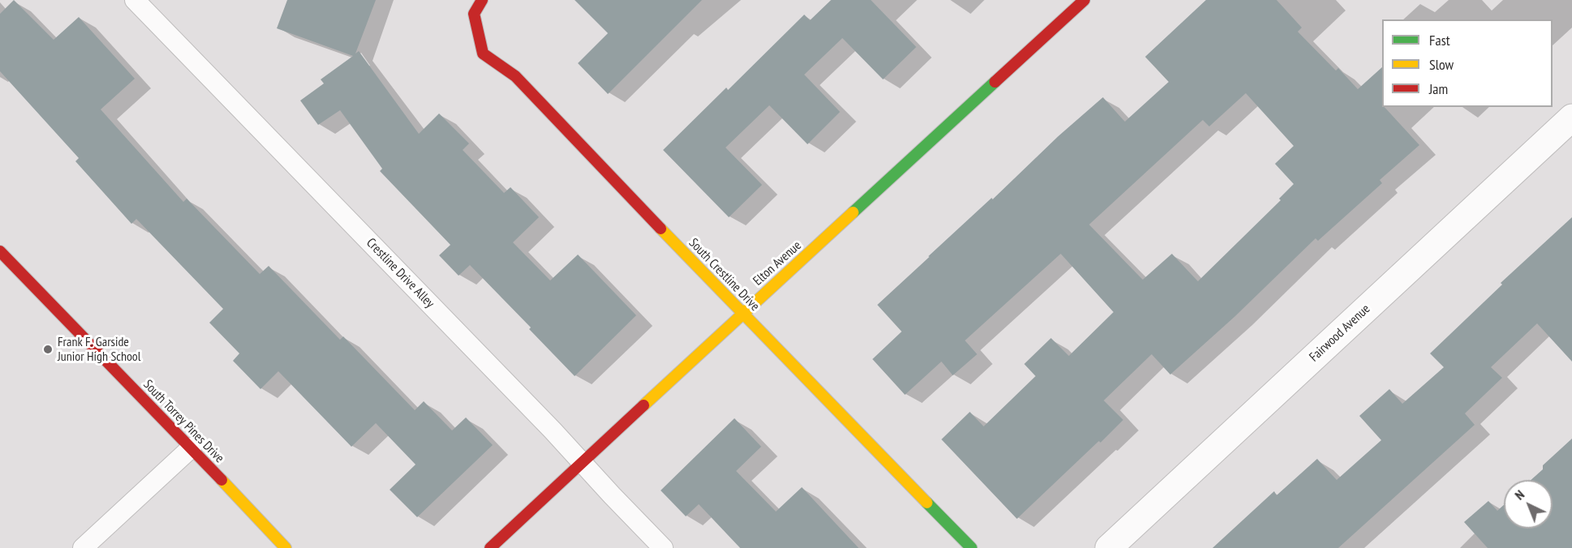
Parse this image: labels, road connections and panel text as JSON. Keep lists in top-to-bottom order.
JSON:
{
  "streets": {
    "street": [
      "Elton Avenue",
      "South Crestline Drive",
      "Fairwood Avenue",
      "South Torrey Pines Drive"
    ],
    "lane": ["Crestline Drive Alley"]
  },
  "crossings": [
    ["Elton Avenue", "Crestline Drive Alley"],
    ["Elton Avenue", "South Crestline Drive"]
  ],
  "places": ["Frank F. Garside Junior High School"],
  "legend": ["Fast", "Slow", "Jam"],
  "north": "top left"
}
